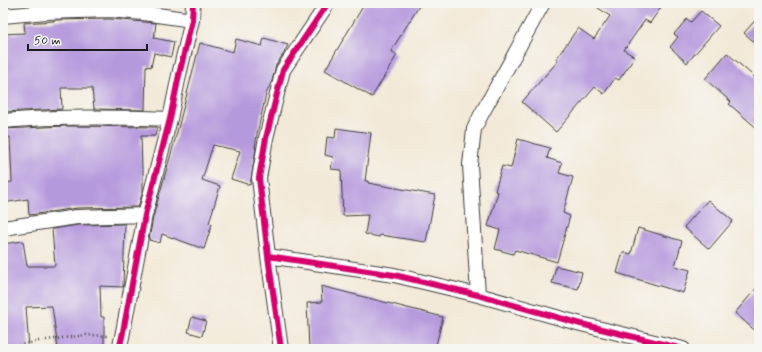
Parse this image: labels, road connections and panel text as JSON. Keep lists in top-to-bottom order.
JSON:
{
  "scale_bar": "50 m"
}
